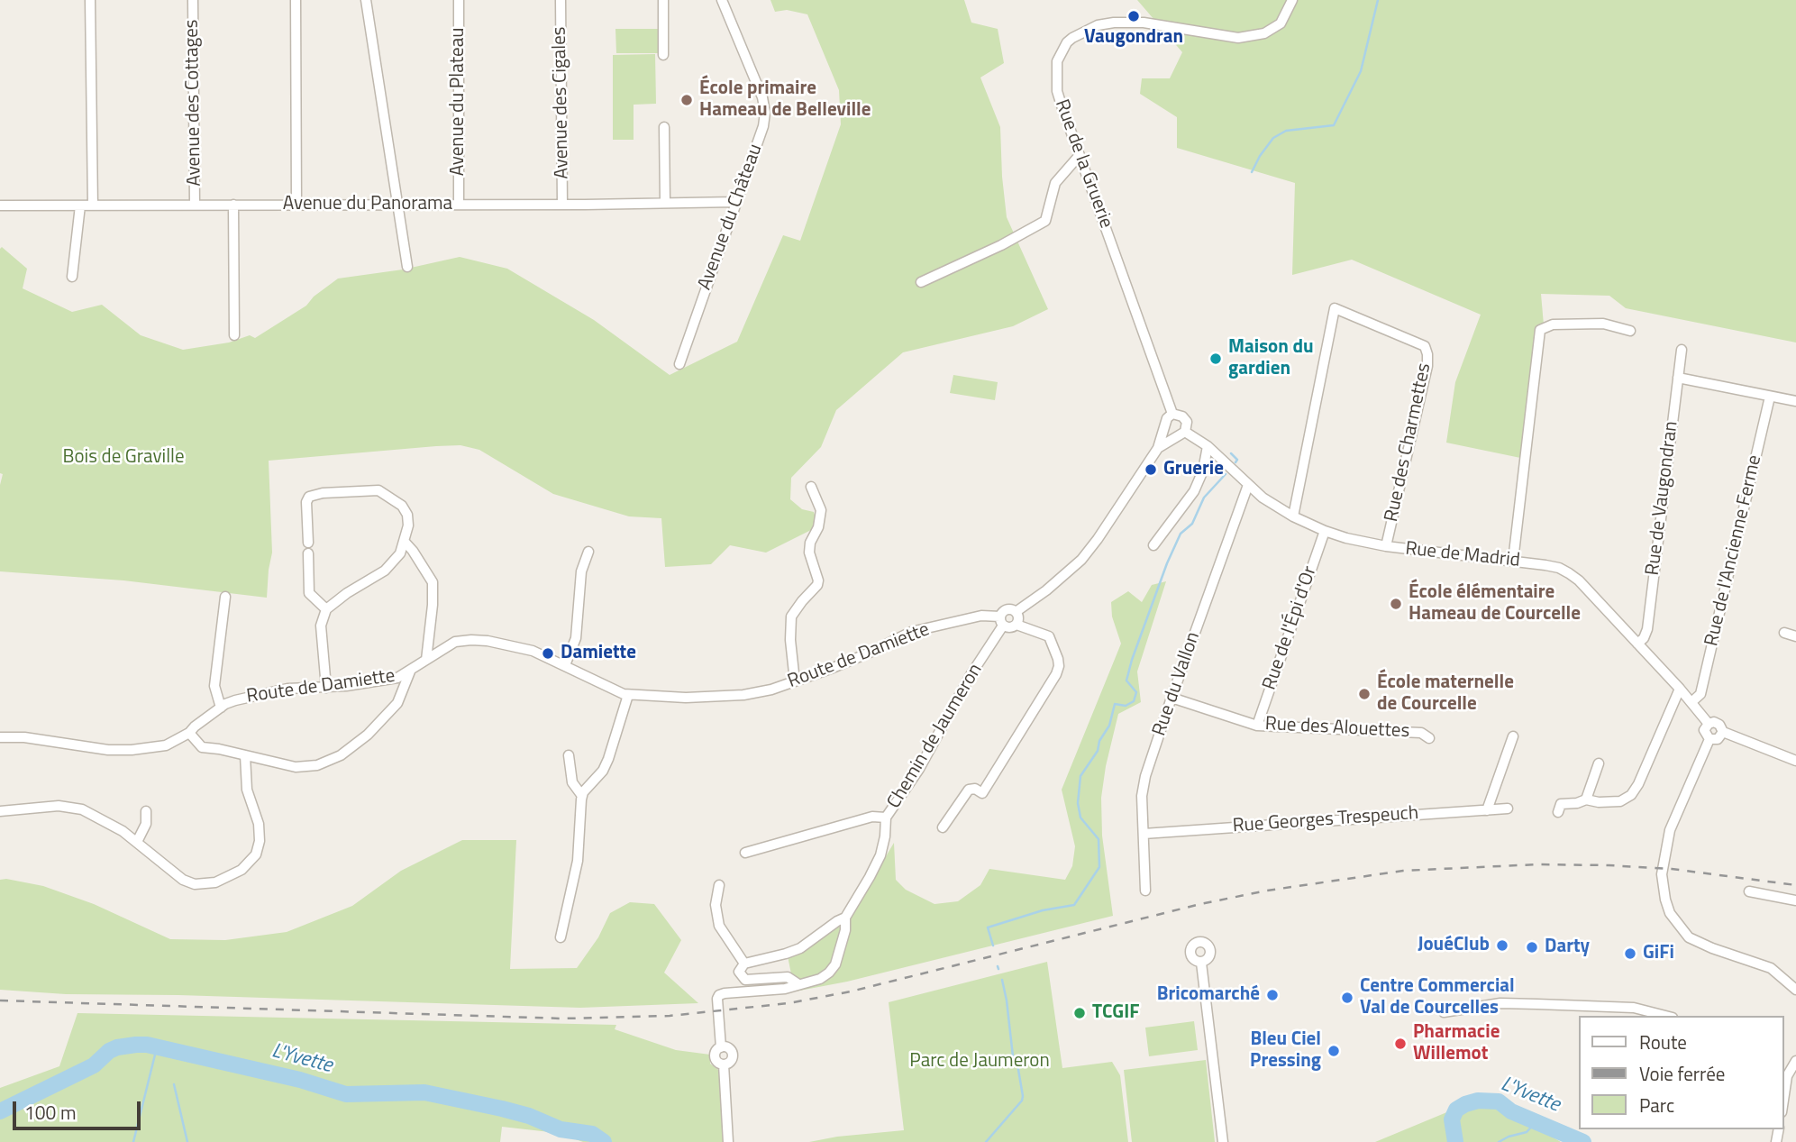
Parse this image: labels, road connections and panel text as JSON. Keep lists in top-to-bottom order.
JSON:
{
  "streets": {
    "street": [
      "Avenue du Plateau",
      "Avenue des Cottages",
      "Avenue des Cigales",
      "Rue de la Gruerie",
      "Avenue du Panorama",
      "Avenue du Château",
      "Rue des Charmettes",
      "Rue de Vaugondran",
      "Rue de l'Ancienne Ferme",
      "Rue de Madrid",
      "Rue de l'Épi d'Or",
      "Route de Damiette",
      "Rue du Vallon",
      "Rue des Alouettes",
      "Chemin de Jaumeron",
      "Rue Georges Trespeuch"
    ]
  },
  "crossings": [
    ["Avenue du Plateau", "Avenue du Panorama"],
    ["Avenue des Cottages", "Avenue du Panorama"],
    ["Avenue des Cigales", "Avenue du Panorama"],
    ["Rue de la Gruerie", "Rue de Madrid"],
    ["Avenue du Panorama", "Avenue du Château"],
    ["Rue des Charmettes", "Rue de Madrid"],
    ["Rue de Vaugondran", "Rue de Madrid"],
    ["Rue de l'Ancienne Ferme", "Rue de Madrid"],
    ["Rue de Madrid", "Rue de l'Épi d'Or"],
    ["Rue de Madrid", "Rue du Vallon"],
    ["Rue de l'Épi d'Or", "Rue des Alouettes"],
    ["Route de Damiette", "Chemin de Jaumeron"],
    ["Rue du Vallon", "Rue des Alouettes"],
    ["Rue du Vallon", "Rue Georges Trespeuch"]
  ],
  "water": ["L'Yvette"],
  "parks": ["Bois de Graville", "Parc de Jaumeron"],
  "places": [
    "Vaugondran",
    "École primaire Hameau de Belleville",
    "Maison du gardien",
    "Gruerie",
    "École élémentaire Hameau de Courcelle",
    "Damiette",
    "École maternelle de Courcelle",
    "JouéClub",
    "Darty",
    "GiFi",
    "Bricomarché",
    "Centre Commercial Val de Courcelles",
    "TCGIF",
    "Pharmacie Willemot",
    "Bleu Ciel Pressing"
  ],
  "legend": ["Route", "Voie ferrée", "Parc"],
  "scale_bar": "100 m"
}
